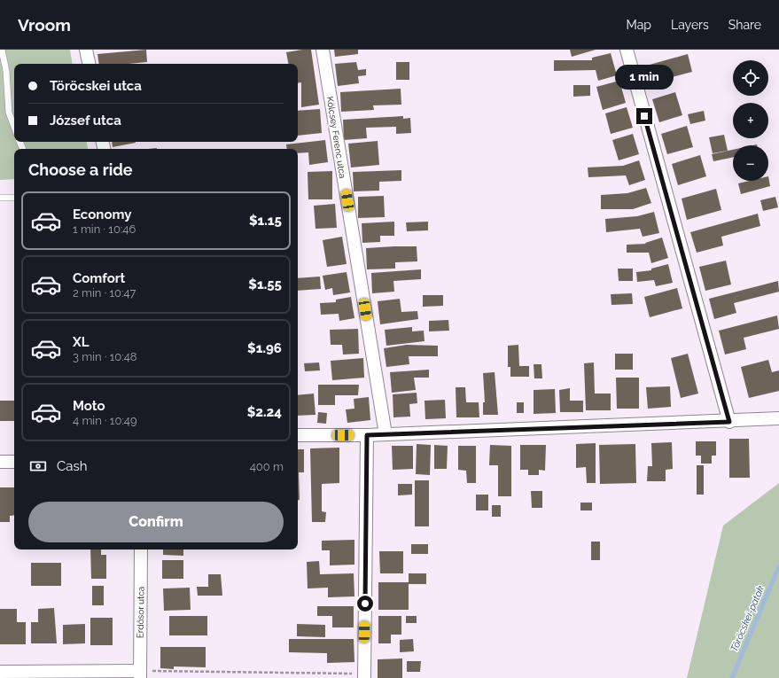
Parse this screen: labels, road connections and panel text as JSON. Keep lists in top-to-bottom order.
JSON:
{
  "streets": {
    "street": ["Kölcsey Ferenc utca", "Erdősor utca"]
  },
  "water": ["Töröcskei-patak"],
  "page": {
    "header": "Vroom",
    "nav": ["Map", "Layers", "Share"],
    "map_buttons": ["+", "−"],
    "banner": ["Töröcskei utca", "József utca"],
    "bubble": "1 min",
    "heading": "Choose a ride",
    "list": [
      {
        "name": "Economy",
        "note": "1 min · 10:46",
        "value": "$1.15"
      },
      {
        "name": "Comfort",
        "note": "2 min · 10:47",
        "value": "$1.55"
      },
      {
        "name": "XL",
        "note": "3 min · 10:48",
        "value": "$1.96"
      },
      {
        "name": "Moto",
        "note": "4 min · 10:49",
        "value": "$2.24"
      }
    ],
    "pay": ["Cash", "400 m"],
    "buttons": "Confirm"
  }
}
